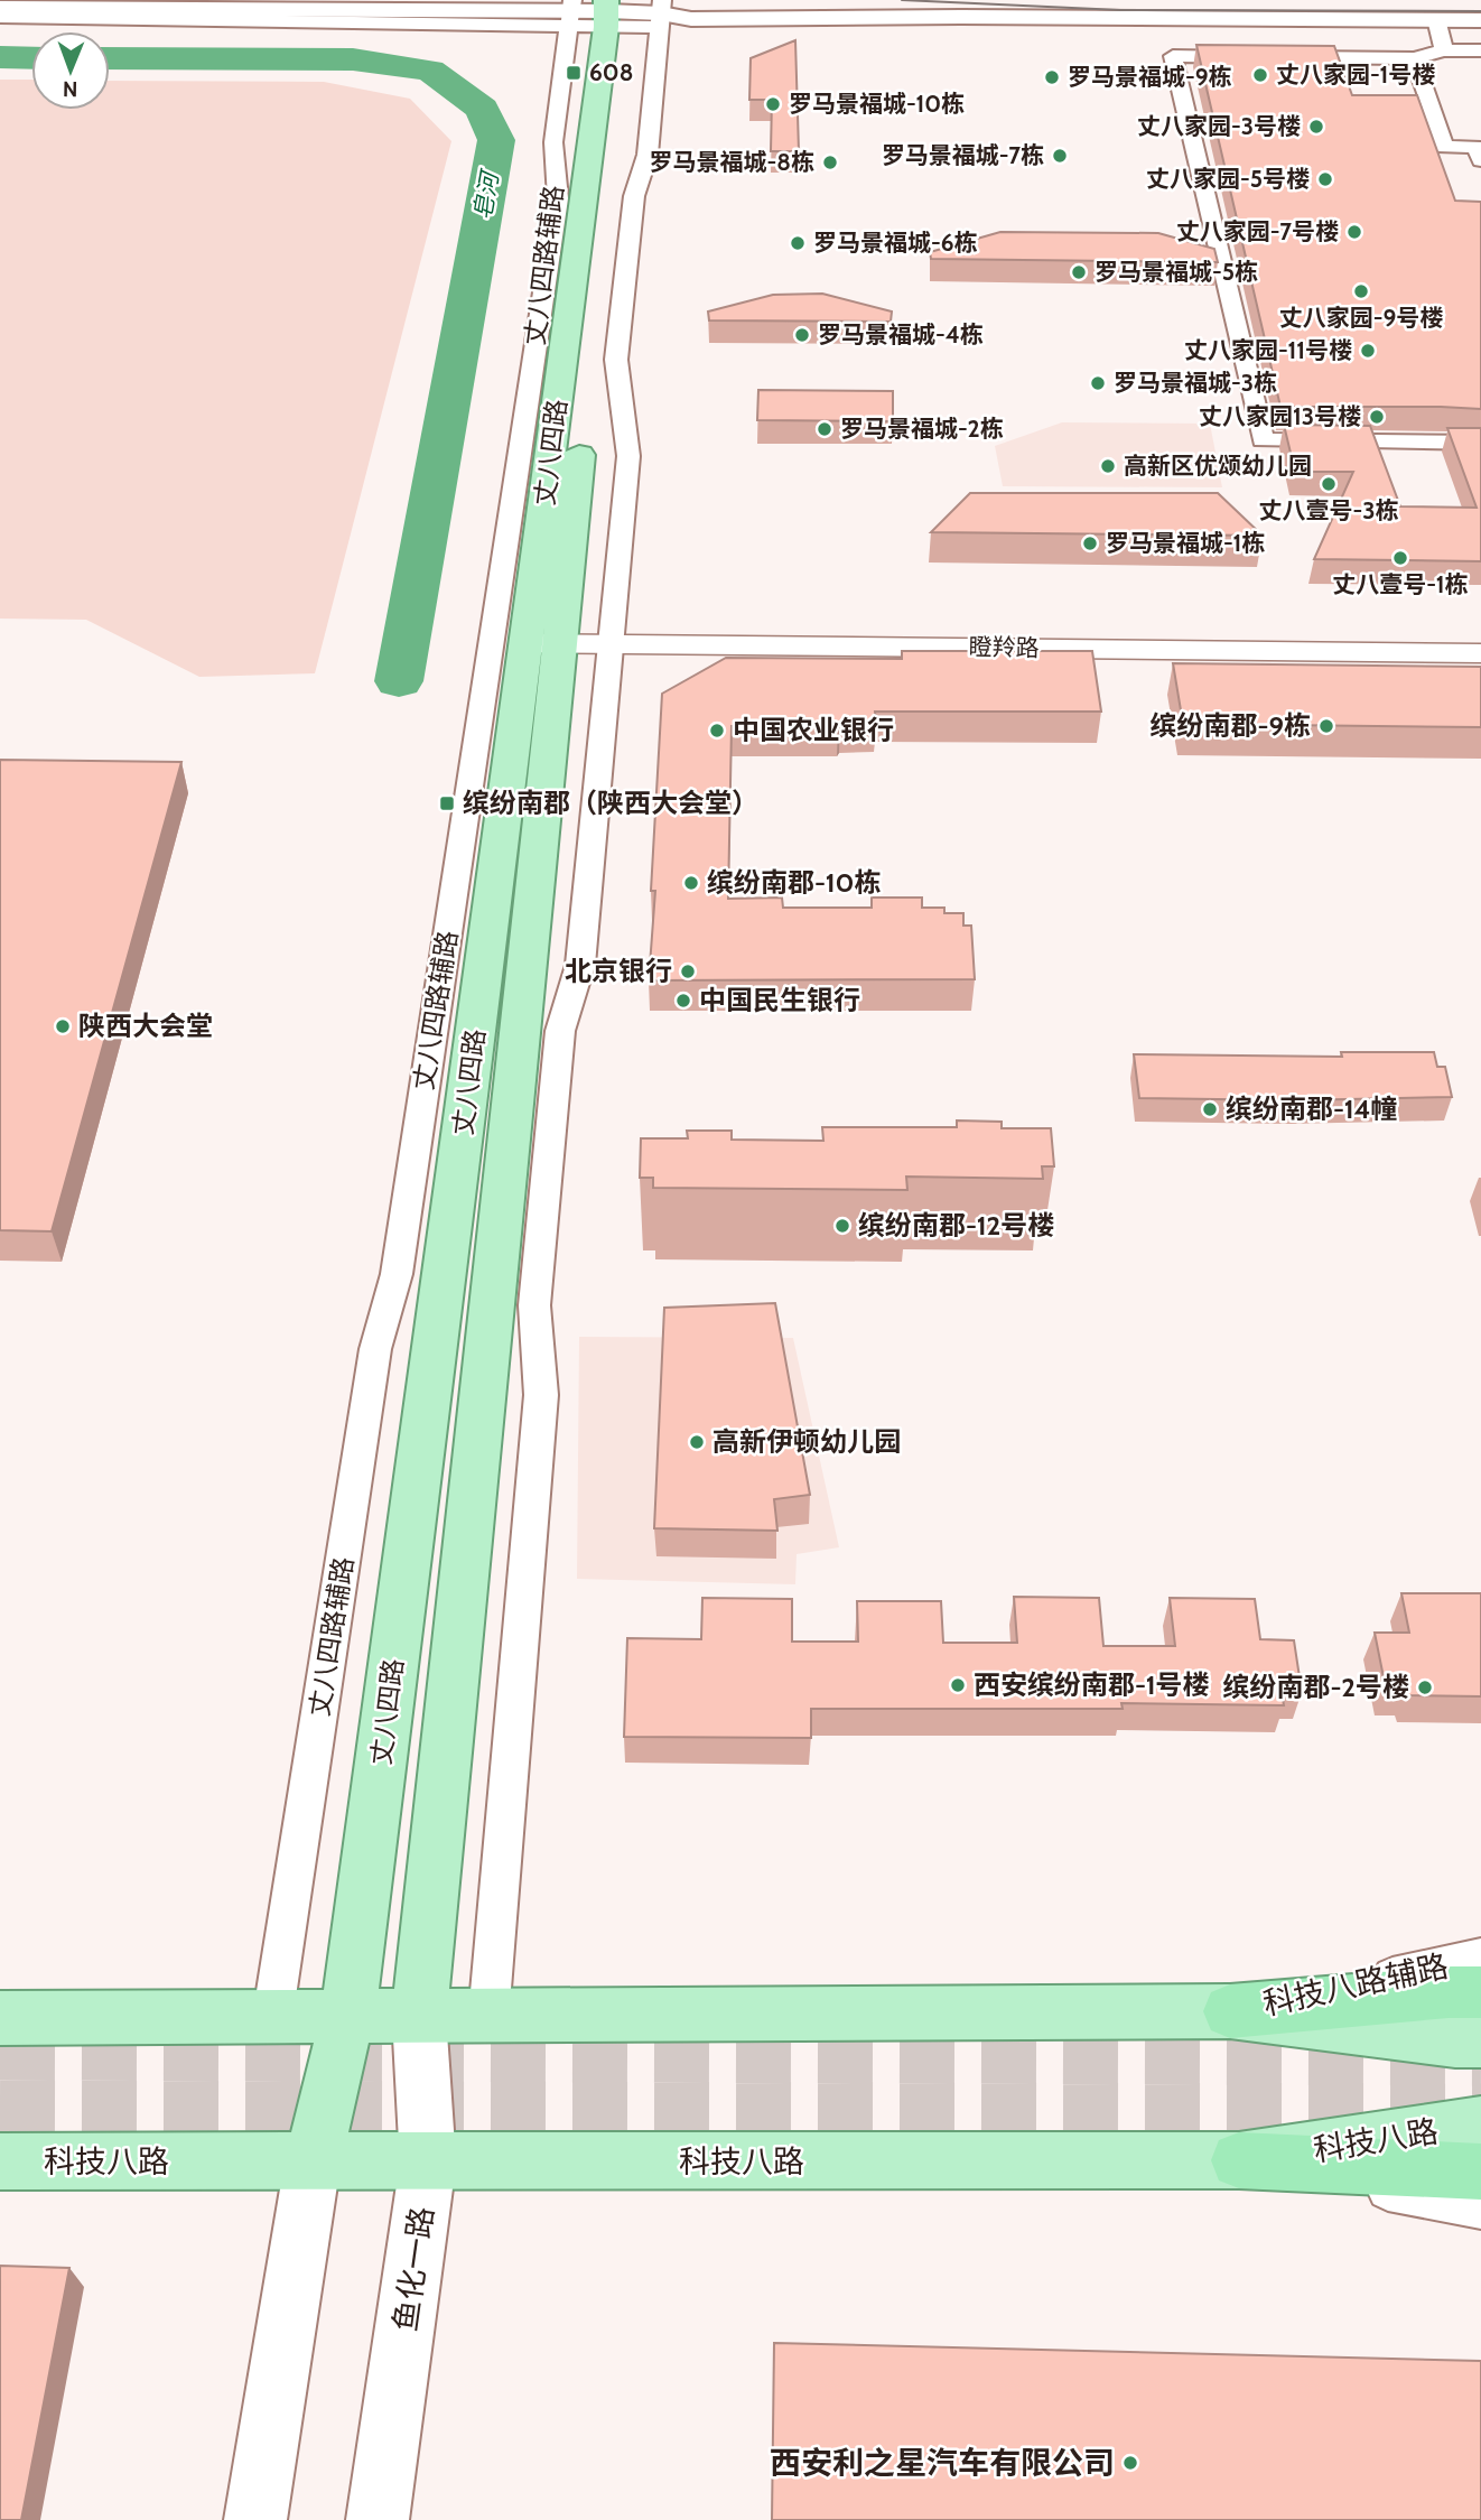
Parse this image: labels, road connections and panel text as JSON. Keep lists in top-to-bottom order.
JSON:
{
  "streets": {
    "main road": ["丈八四路", "科技八路", "鱼化一路"],
    "street": ["丈八四路辅路", "瞪羚路", "科技八路辅路"]
  },
  "crossings": [
    ["丈八四路", "瞪羚路"],
    ["丈八四路", "科技八路"],
    ["丈八四路", "鱼化一路"],
    ["科技八路", "鱼化一路"]
  ],
  "water": ["皂河"],
  "places": {
    "transit": ["608", "缤纷南郡（陕西大会堂）"],
    "other": [
      "丈八家园-1号楼",
      "罗马景福城-9栋",
      "罗马景福城-10栋",
      "丈八家园-3号楼",
      "罗马景福城-7栋",
      "罗马景福城-8栋",
      "丈八家园-5号楼",
      "丈八家园-7号楼",
      "罗马景福城-6栋",
      "罗马景福城-5栋",
      "丈八家园-9号楼",
      "罗马景福城-4栋",
      "丈八家园-11号楼",
      "罗马景福城-3栋",
      "丈八家园13号楼",
      "罗马景福城-2栋",
      "高新区优颂幼儿园",
      "丈八壹号-3栋",
      "罗马景福城-1栋",
      "丈八壹号-1栋",
      "缤纷南郡-9栋",
      "中国农业银行",
      "缤纷南郡-10栋",
      "北京银行",
      "中国民生银行",
      "陕西大会堂",
      "缤纷南郡-14幢",
      "缤纷南郡-12号楼",
      "高新伊顿幼儿园",
      "西安缤纷南郡-1号楼",
      "缤纷南郡-2号楼",
      "西安利之星汽车有限公司"
    ]
  },
  "north": "bottom"
}
